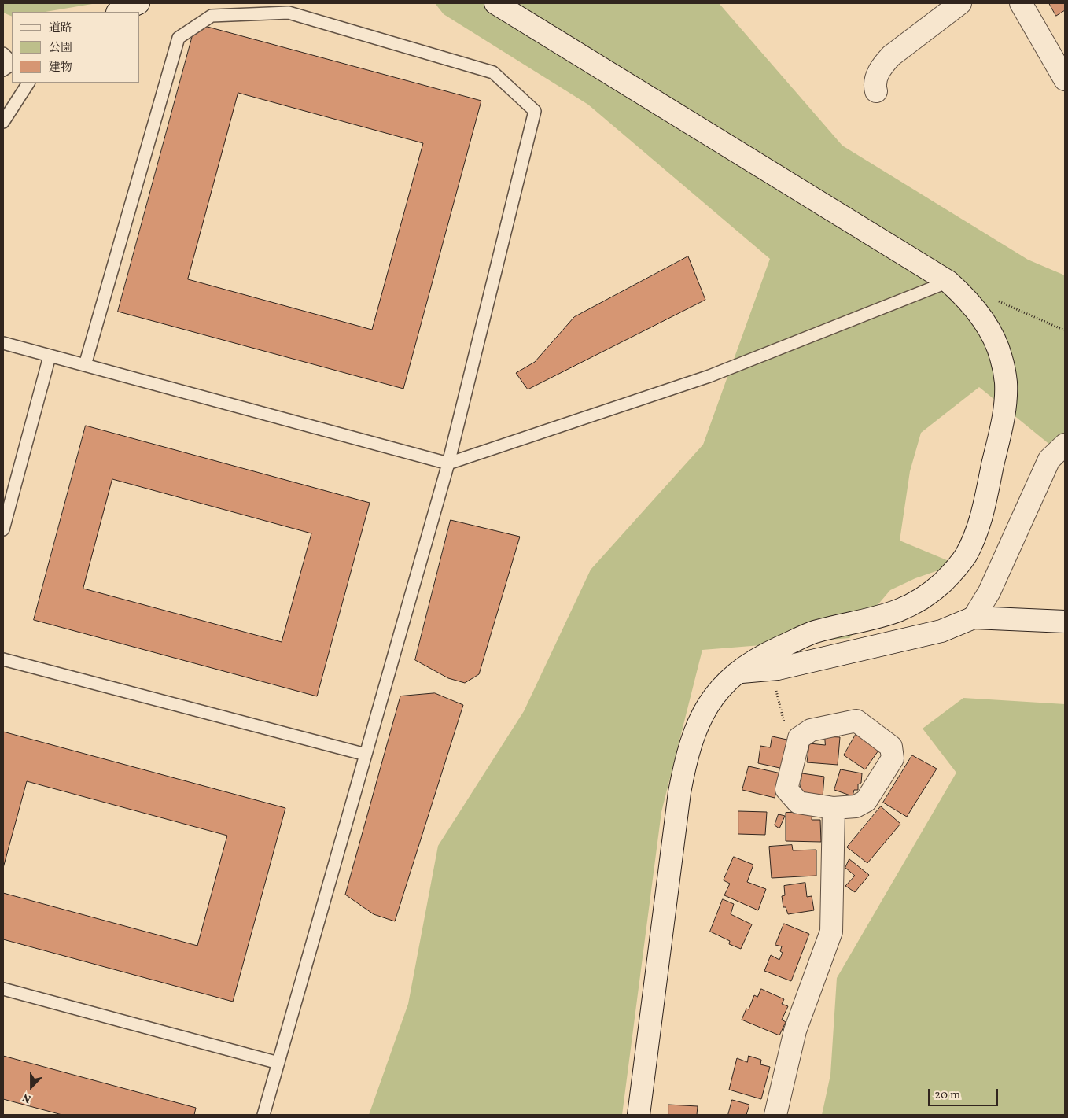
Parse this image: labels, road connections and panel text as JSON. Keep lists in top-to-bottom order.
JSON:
{
  "legend": ["道路", "公園", "建物"],
  "scale_bar": "20 m",
  "north": "bottom"
}
